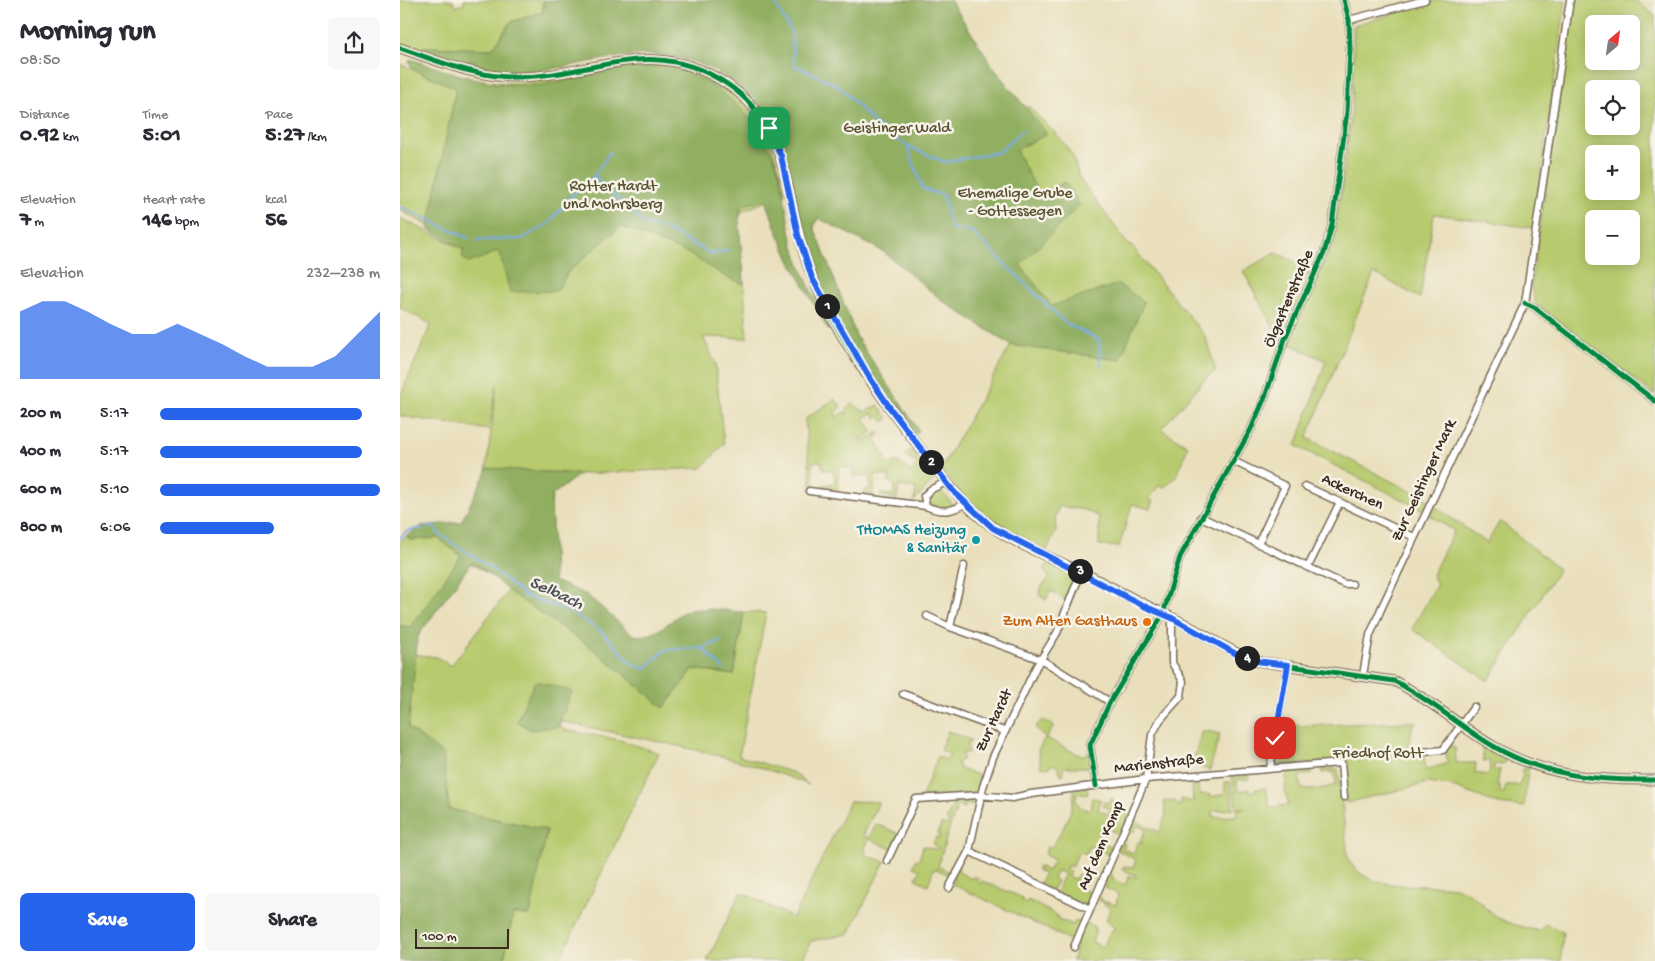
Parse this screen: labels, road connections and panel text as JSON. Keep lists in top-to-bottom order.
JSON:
{
  "streets": {
    "street": [
      "Ölgartenstraße",
      "Zur Geistinger Mark",
      "Ackerchen",
      "Zur Hardt",
      "Marienstraße",
      "Auf dem Komp"
    ]
  },
  "crossings": [
    ["Ölgartenstraße", "Marienstraße"],
    ["Zur Geistinger Mark", "Ackerchen"],
    ["Zur Hardt", "Marienstraße"],
    ["Marienstraße", "Auf dem Komp"]
  ],
  "water": ["Selbach"],
  "parks": [
    "Geistinger Wald",
    "Rotter Hardt und Mohrsberg",
    "Ehemalige Grube - Gottessegen",
    "Friedhof Rott"
  ],
  "places": ["THOMAS Heizung & Sanitär", "Zum Alten Gasthaus"],
  "scale_bar": "100 m",
  "north": "top right",
  "page": {
    "heading": ["Morning run", "08:50"],
    "map_buttons": ["+", "−"],
    "stats": [
      ["Distance", "0.92 km"],
      ["Time", "5:01"],
      ["Pace", "5:27 /km"],
      ["Elevation", "7 m"],
      ["Heart rate", "146 bpm"],
      ["kcal", "56"]
    ],
    "chart": ["Elevation", "232–238 m"],
    "pins": [
      "1",
      "2",
      "3",
      "4"
    ],
    "list": [
      {
        "name": "200 m",
        "note": "5:17"
      },
      {
        "name": "400 m",
        "note": "5:17"
      },
      {
        "name": "600 m",
        "note": "5:10"
      },
      {
        "name": "800 m",
        "note": "6:06"
      }
    ],
    "buttons": ["Save", "Share"],
    "scale": "100 m"
  }
}
